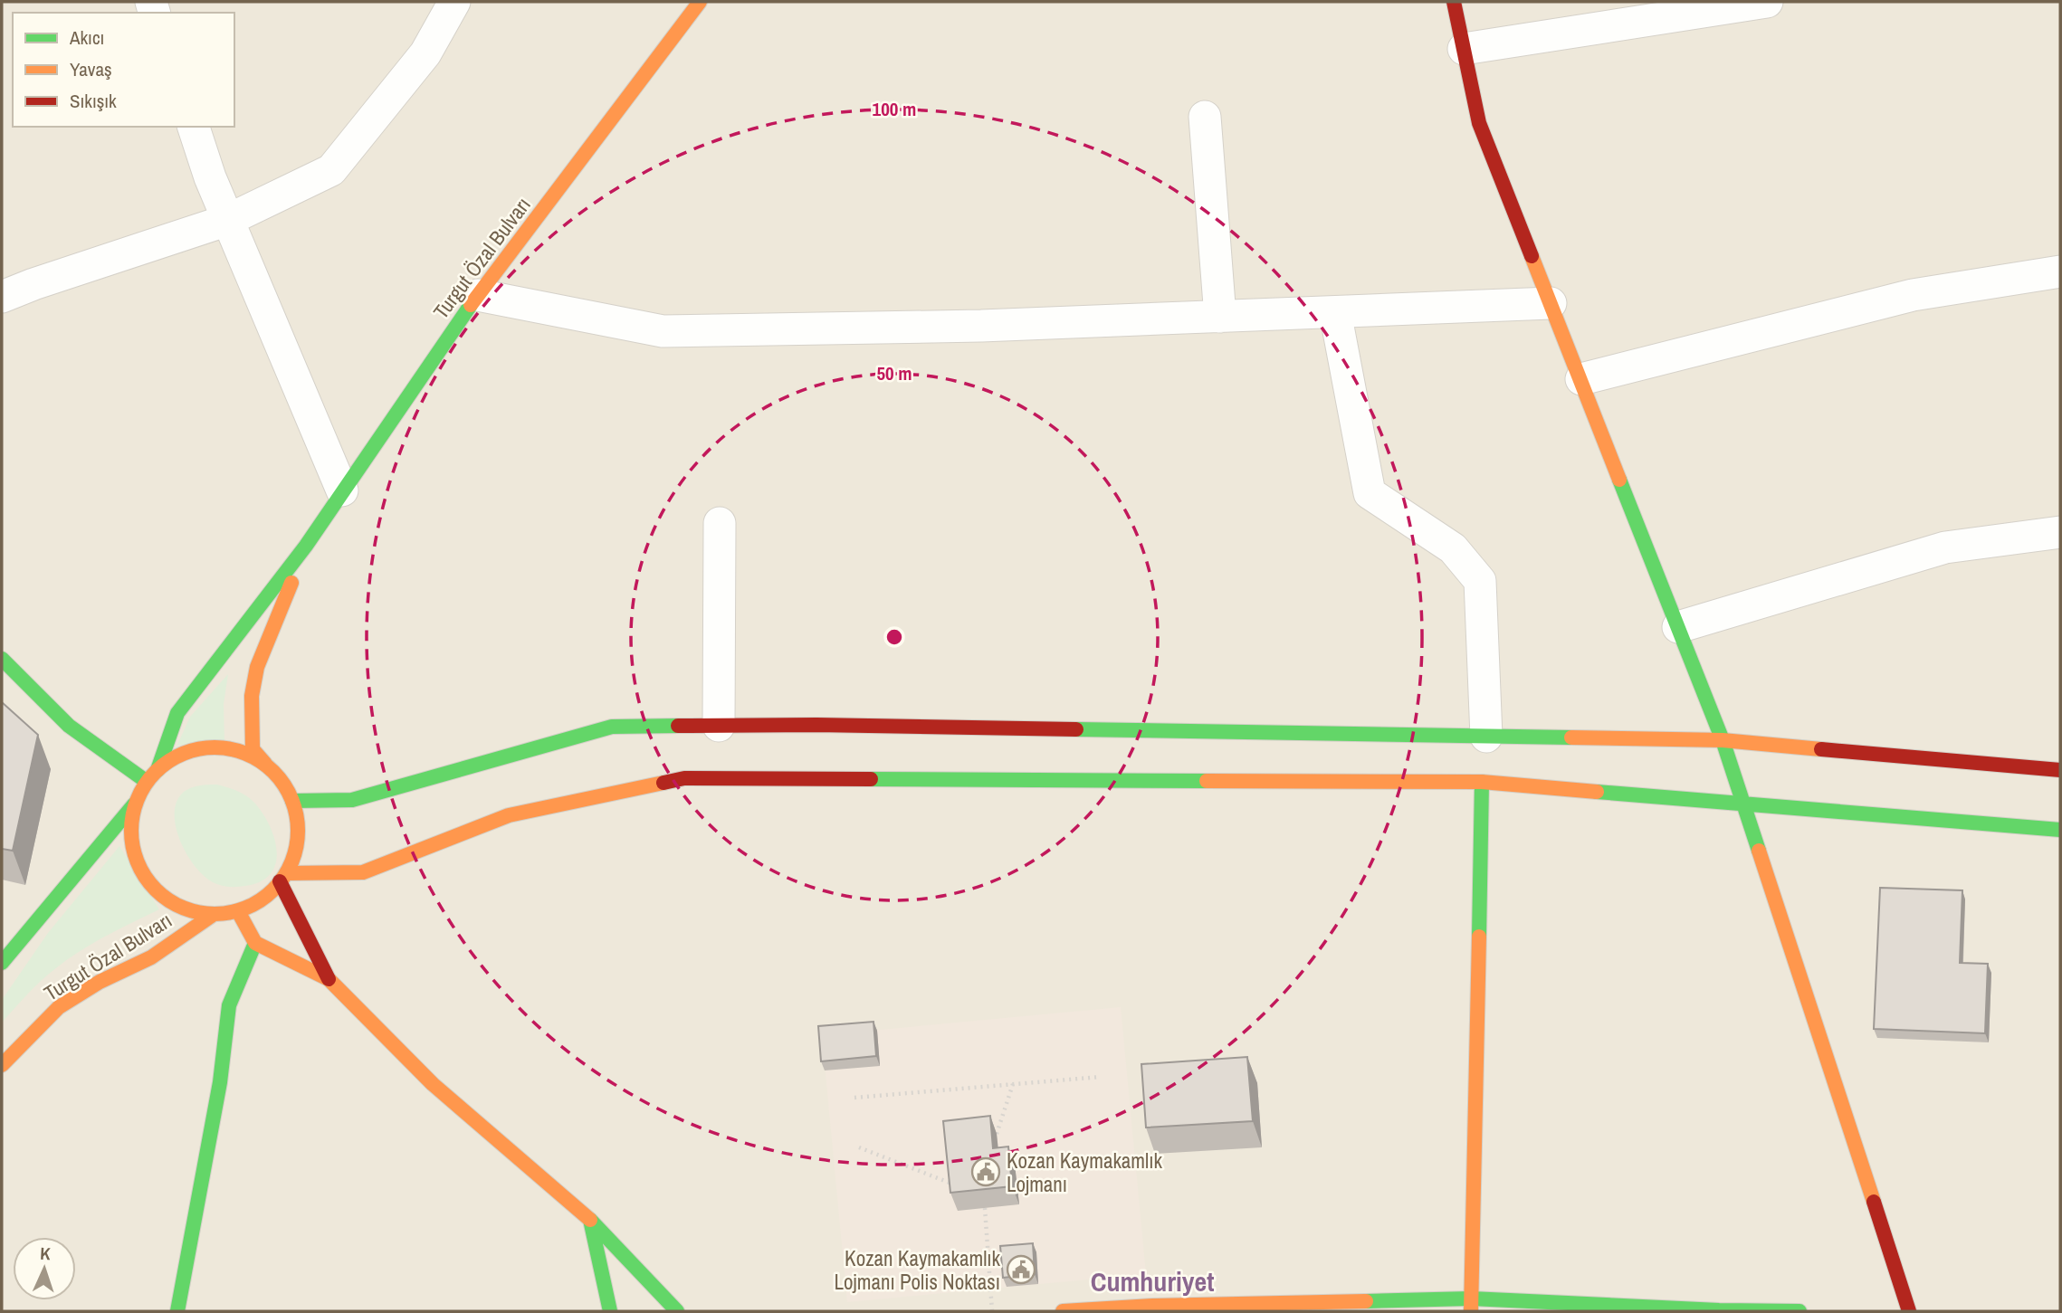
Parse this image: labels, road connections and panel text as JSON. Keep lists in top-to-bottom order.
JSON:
{
  "streets": {
    "main road": ["Turgut Özal Bulvarı"]
  },
  "districts": ["Cumhuriyet"],
  "places": {
    "public building": ["Kozan Kaymakamlık Lojmanı", "Kozan Kaymakamlık Lojmanı Polis Noktası"]
  },
  "legend": ["Akıcı", "Yavaş", "Sıkışık"],
  "north": "top",
  "rings": ["100 m", "50 m"]
}
